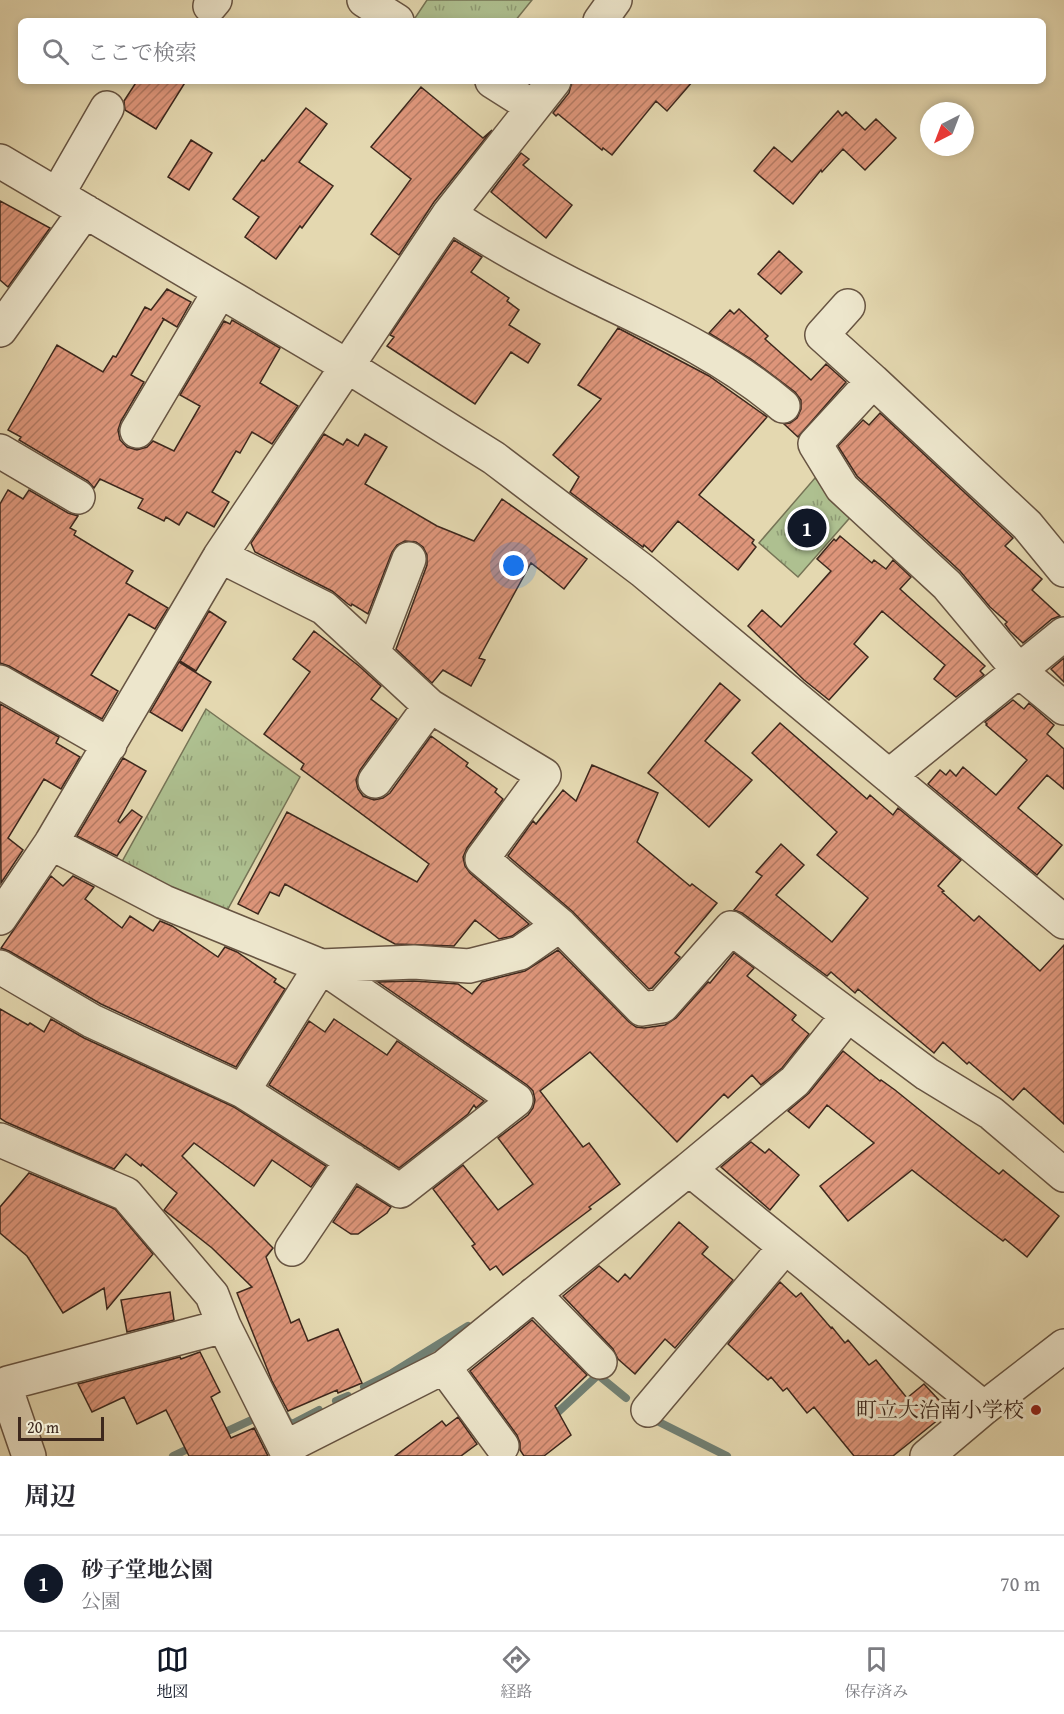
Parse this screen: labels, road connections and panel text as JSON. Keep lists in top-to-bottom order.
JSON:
{
  "places": ["町立大治南小学校"],
  "scale_bar": "20 m",
  "north": "bottom left",
  "page": {
    "search": "ここで検索",
    "pins": "1",
    "scale": "20 m",
    "heading": "周辺",
    "list": [
      {
        "mark": "1",
        "name": "砂子堂地公園",
        "note": "公園",
        "value": "70 m"
      }
    ],
    "nav": ["地図", "経路", "保存済み"]
  }
}
